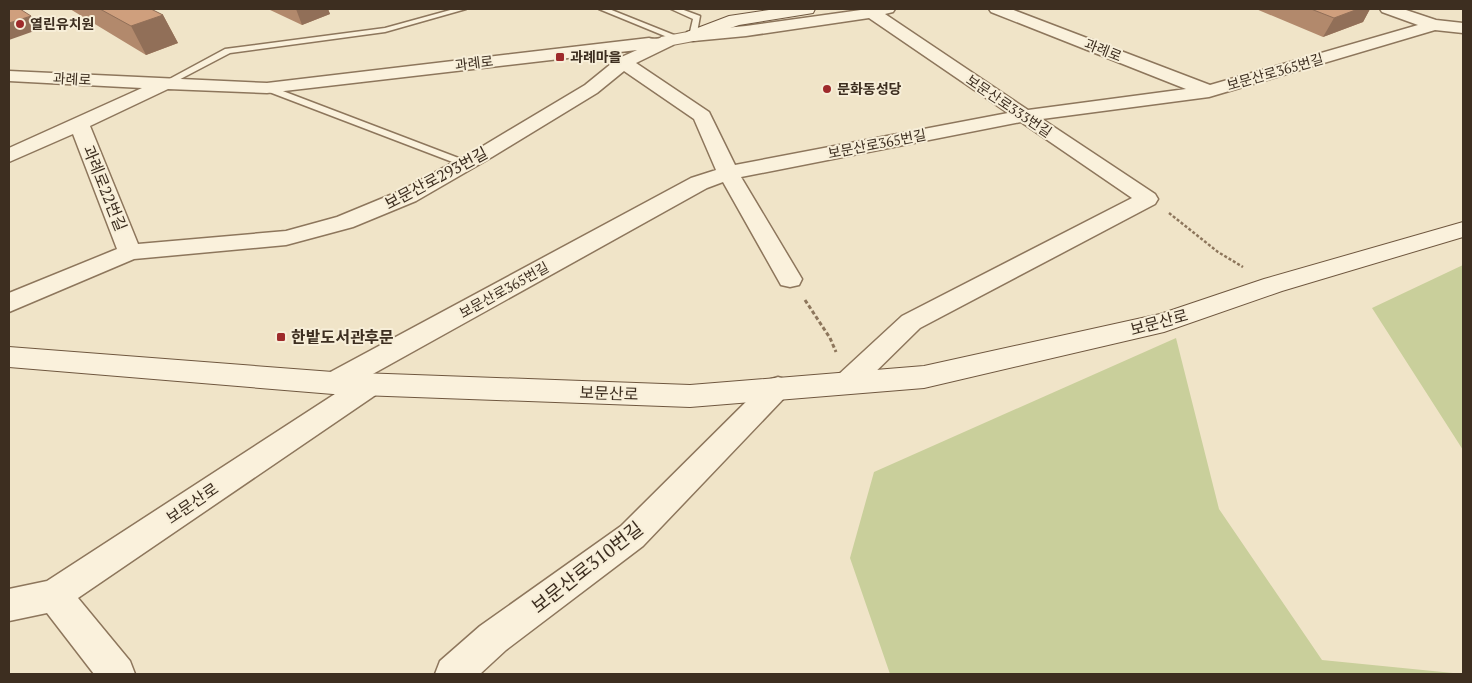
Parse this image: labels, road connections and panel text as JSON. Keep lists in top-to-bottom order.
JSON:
{
  "streets": {
    "main road": ["보문산로"],
    "street": [
      "과례로",
      "보문산로365번길",
      "보문산로333번길",
      "보문산로293번길",
      "과례로22번길",
      "보문산로310번길"
    ]
  },
  "crossings": [
    ["과례로", "보문산로365번길"],
    ["과례로", "보문산로333번길"],
    ["과례로", "보문산로293번길"],
    ["과례로", "과례로22번길"],
    ["보문산로365번길", "보문산로333번길"],
    ["보문산로365번길", "보문산로"],
    ["보문산로293번길", "과례로22번길"],
    ["보문산로", "보문산로310번길"]
  ],
  "places": {
    "other": ["열린유치원", "문화동성당"],
    "transit": ["과례마을", "한밭도서관후문"]
  }
}
